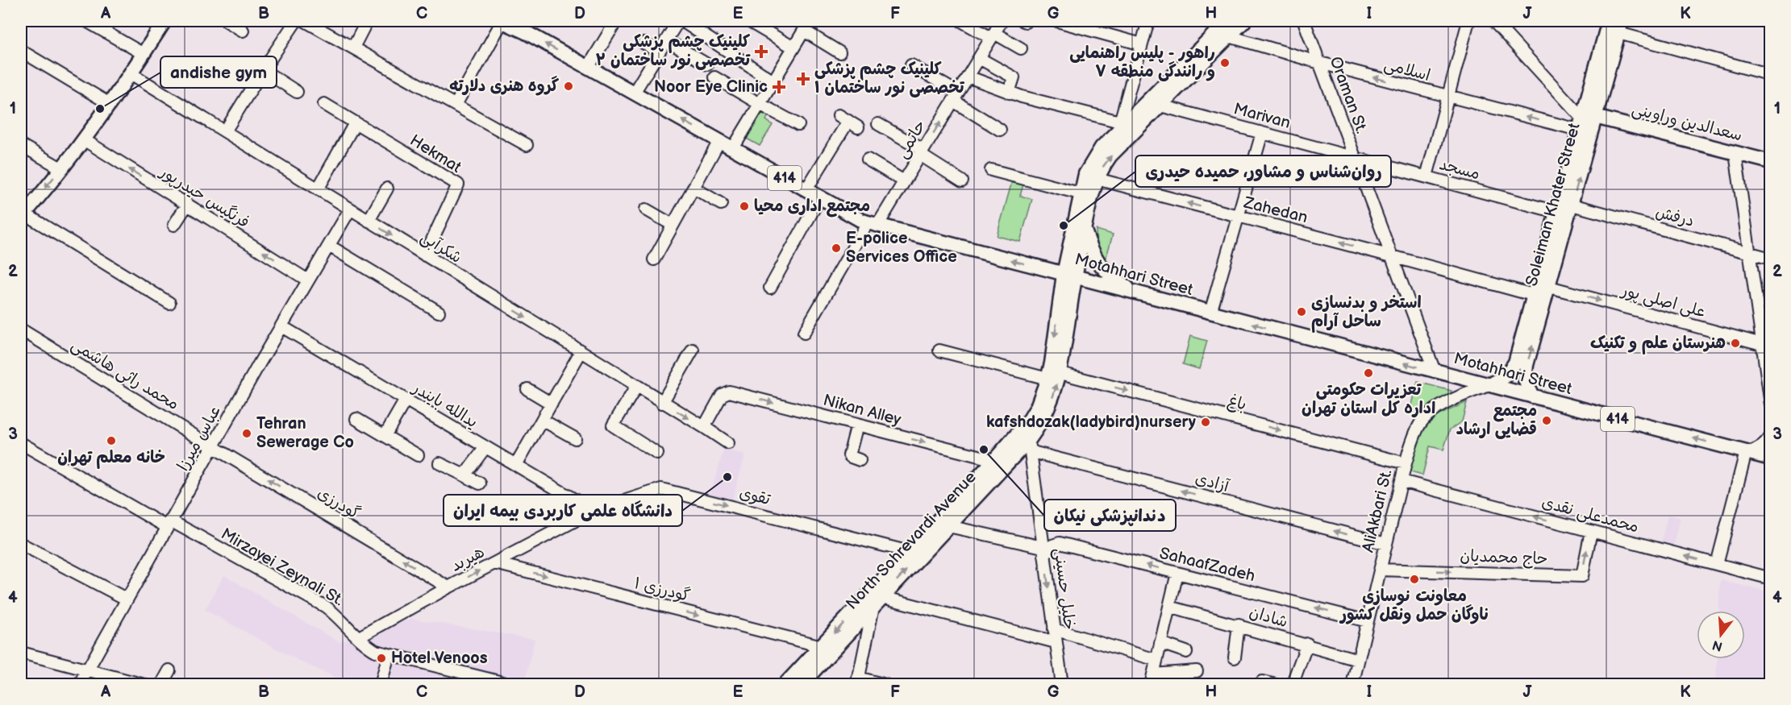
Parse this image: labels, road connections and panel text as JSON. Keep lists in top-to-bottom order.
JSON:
{
  "streets": {
    "main road": [
      "سعدالدین وراوینی",
      "414",
      "Soleiman Khater Street",
      "Motahhari Street",
      "North Sohrevardi Avenue"
    ],
    "street": [
      "اسلامی",
      "Oraman St.",
      "Marivan",
      "حاتمی",
      "Hekmat",
      "مسجد",
      "فرنگیس حیدرپور",
      "Zahedan",
      "درفش",
      "شکرآبی",
      "علی اصلی پور",
      "محمد راثی هاشمی",
      "باغ",
      "یدالله بایندر",
      "Nikan Alley",
      "عباس میرزا",
      "آزادی",
      "تقوی",
      "گودرزی",
      "AliAkbari St.",
      "محمدعلی نقدی",
      "حاج محمدیان",
      "هیربد",
      "SahaafZadeh",
      "Mirzayei Zeynali St.",
      "خلیل حسینی",
      "گودرزی ۱",
      "شادان"
    ]
  },
  "crossings": [
    ["اسلامی", "Oraman St."],
    ["اسلامی", "سعدالدین وراوینی"],
    ["اسلامی", "Soleiman Khater Street"],
    ["Oraman St.", "Marivan"],
    ["Oraman St.", "مسجد"],
    ["Oraman St.", "Zahedan"],
    ["Oraman St.", "Motahhari Street"],
    ["Marivan", "مسجد"],
    ["سعدالدین وراوینی", "Soleiman Khater Street"],
    ["حاتمی", "Motahhari Street"],
    ["Hekmat", "شکرآبی"],
    ["مسجد", "Soleiman Khater Street"],
    ["فرنگیس حیدرپور", "عباس میرزا"],
    ["Soleiman Khater Street", "Zahedan"],
    ["Soleiman Khater Street", "درفش"],
    ["Soleiman Khater Street", "Motahhari Street"],
    ["Soleiman Khater Street", "علی اصلی پور"],
    ["Soleiman Khater Street", "AliAkbari St."],
    ["شکرآبی", "Nikan Alley"],
    ["شکرآبی", "عباس میرزا"],
    ["Motahhari Street", "AliAkbari St."],
    ["Motahhari Street", "North Sohrevardi Avenue"],
    ["محمد راثی هاشمی", "عباس میرزا"],
    ["محمد راثی هاشمی", "گودرزی"],
    ["باغ", "AliAkbari St."],
    ["باغ", "North Sohrevardi Avenue"],
    ["یدالله بایندر", "عباس میرزا"],
    ["یدالله بایندر", "تقوی"],
    ["یدالله بایندر", "هیربد"],
    ["Nikan Alley", "North Sohrevardi Avenue"],
    ["عباس میرزا", "گودرزی"],
    ["عباس میرزا", "Mirzayei Zeynali St."],
    ["آزادی", "AliAkbari St."],
    ["آزادی", "North Sohrevardi Avenue"],
    ["آزادی", "خلیل حسینی"],
    ["تقوی", "North Sohrevardi Avenue"],
    ["تقوی", "هیربد"],
    ["گودرزی", "هیربد"],
    ["AliAkbari St.", "محمدعلی نقدی"],
    ["AliAkbari St.", "حاج محمدیان"],
    ["AliAkbari St.", "SahaafZadeh"],
    ["AliAkbari St.", "شادان"],
    ["محمدعلی نقدی", "حاج محمدیان"],
    ["North Sohrevardi Avenue", "خلیل حسینی"],
    ["North Sohrevardi Avenue", "گودرزی ۱"],
    ["هیربد", "Mirzayei Zeynali St."],
    ["هیربد", "گودرزی ۱"]
  ],
  "one_way": [
    "اسلامی",
    "Zahedan",
    "Motahhari Street",
    "علی اصلی پور",
    "باغ",
    "آزادی",
    "تقوی",
    "گودرزی",
    "محمدعلی نقدی",
    "حاج محمدیان",
    "گودرزی ۱"
  ],
  "places": {
    "health": ["کلینیک چشم پزشکی تخصصی نور ساختمان ۲", "کلینیک چشم پزشکی تخصصی نور ساختمان ۱", "Noor Eye Clinic"],
    "other": [
      "راهور - پلیس راهنمایی و رانندگی منطقه ۷",
      "گروه هنری دلارته",
      "andishe gym",
      "مجتمع اداری محیا",
      "روان‌شناس و مشاور، حمیده حیدری",
      "E-police Services Office",
      "استخر و بدنسازی ساحل آرام",
      "هنرستان علم و تکنیک",
      "تعزیرات حکومتی اداره کل استان تهران",
      "مجتمع قضایی ارشاد",
      "kafshdozak(ladybird)nursery",
      "Tehran Sewerage Co",
      "خانه معلم تهران",
      "دندانپزشکی نیکان",
      "دانشگاه علمی کاربردی بیمه ایران",
      "معاونت نوسازی ناوگان حمل ونقل کشور",
      "Hotel Venoos"
    ]
  },
  "north": "bottom",
  "grid": {
    "columns": [
      "A",
      "B",
      "C",
      "D",
      "E",
      "F",
      "G",
      "H",
      "I",
      "J",
      "K"
    ],
    "rows": [
      "1",
      "2",
      "3",
      "4"
    ]
  }
}
